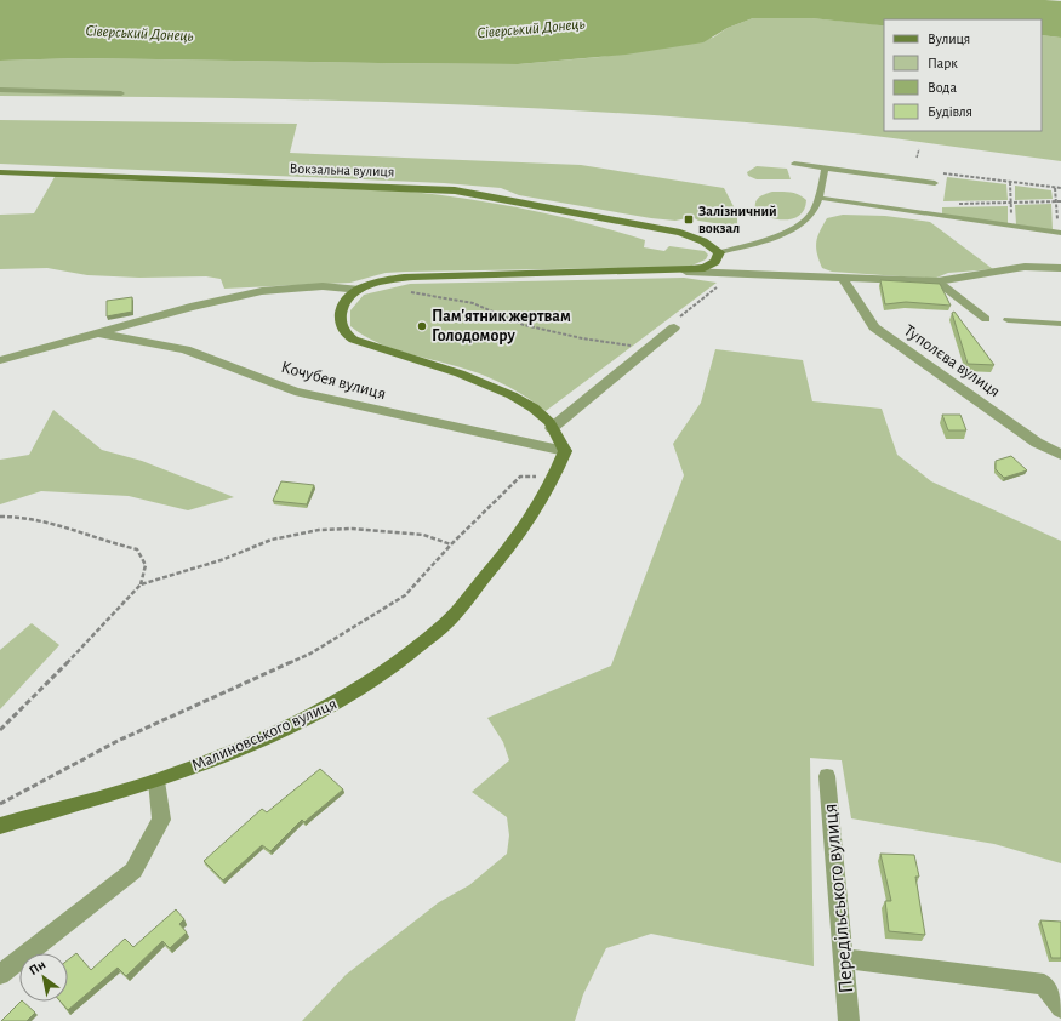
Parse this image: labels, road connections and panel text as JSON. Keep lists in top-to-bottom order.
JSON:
{
  "streets": {
    "main road": ["Вокзальна вулиця", "Малиновського вулиця"],
    "street": ["Туполєва вулиця", "Кочубея вулиця", "Передільського вулиця"]
  },
  "crossings": [
    ["Кочубея вулиця", "Малиновського вулиця"]
  ],
  "water": ["Сіверський Донець"],
  "places": {
    "transit": ["Залізничний вокзал"],
    "other": ["Пам'ятник жертвам Голодомору"]
  },
  "legend": [
    "Вулиця",
    "Парк",
    "Вода",
    "Будівля"
  ],
  "north": "top left"
}
